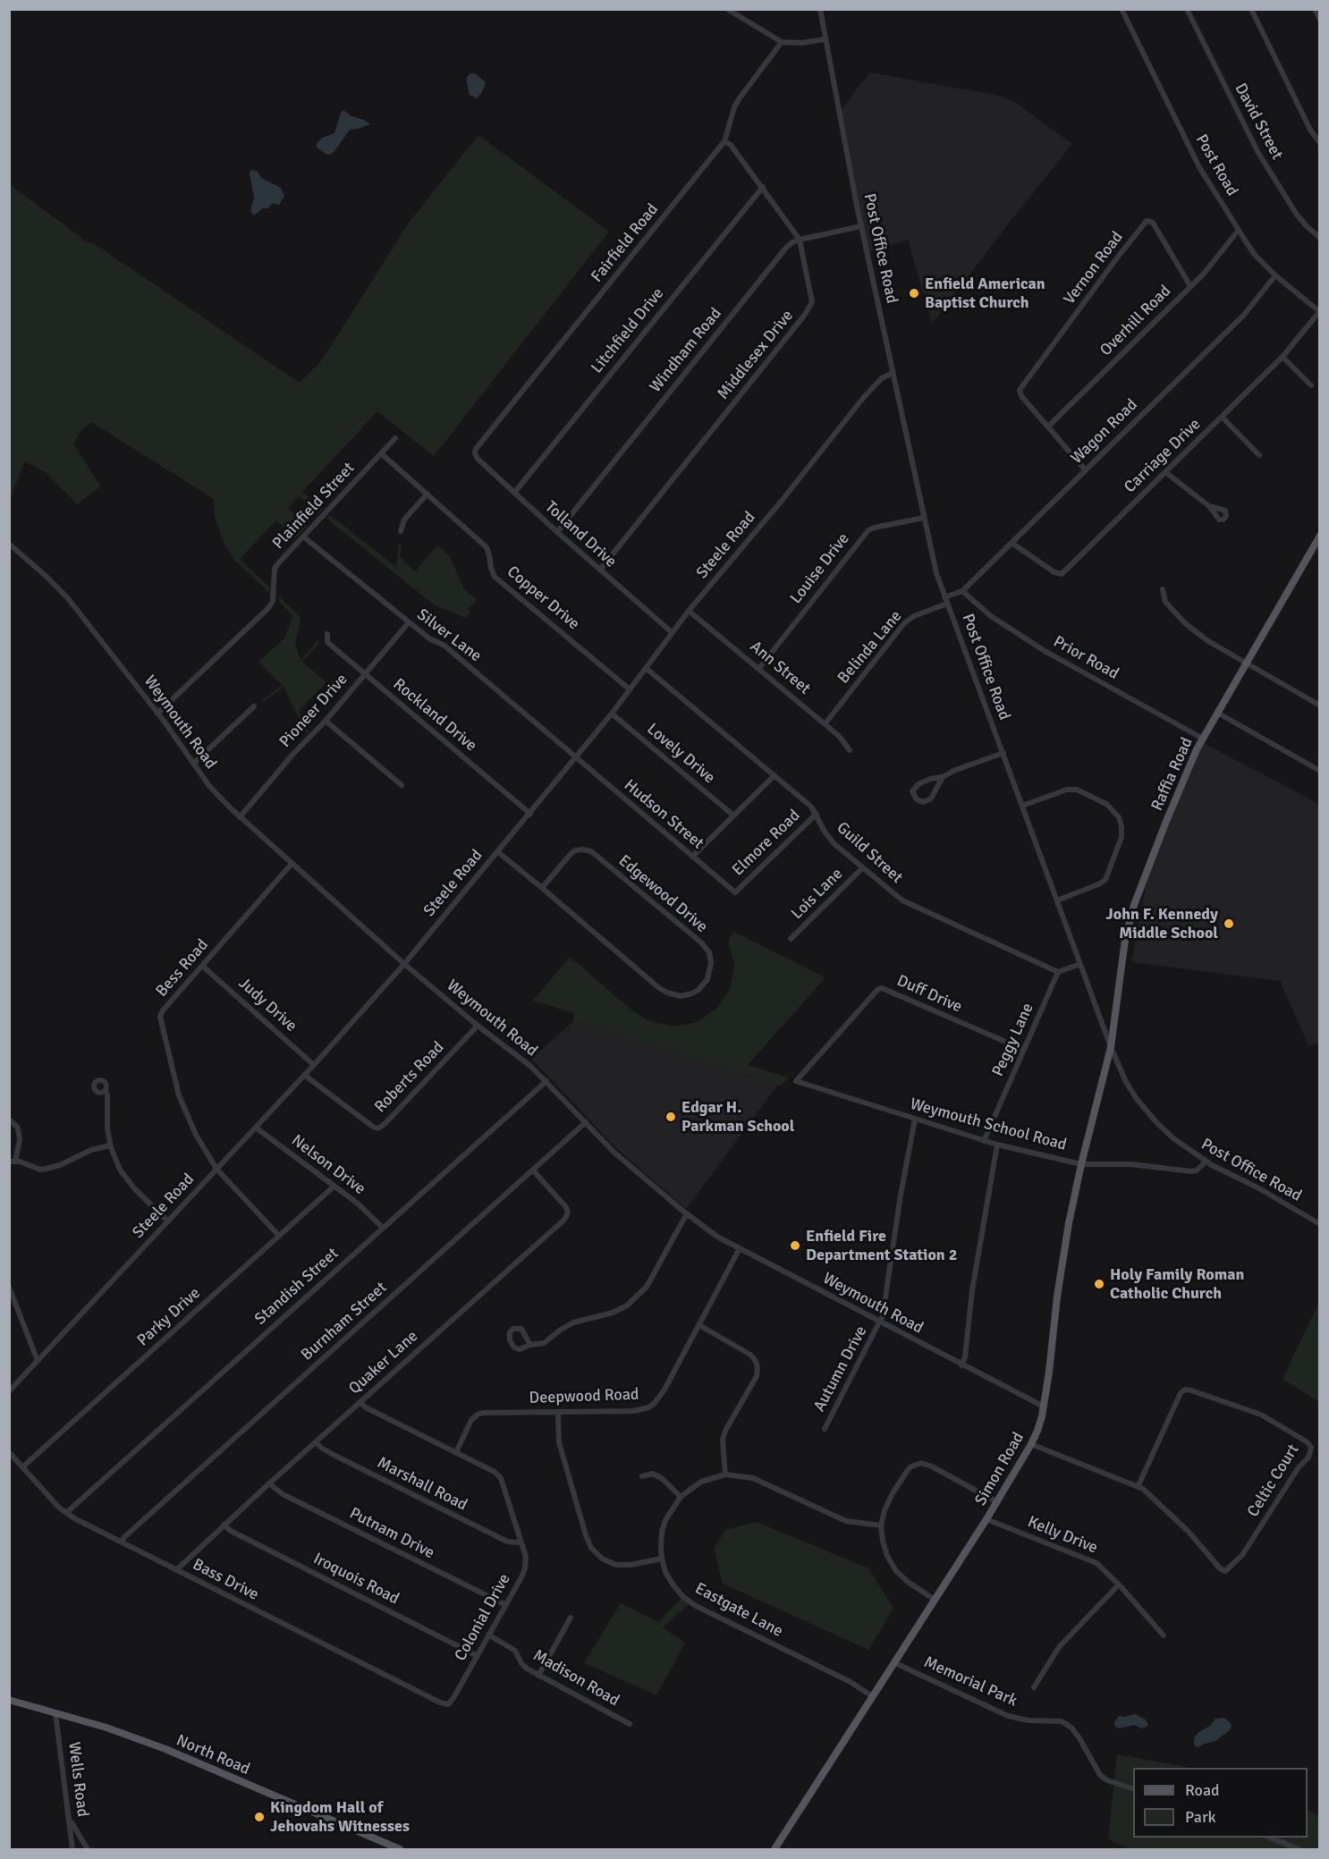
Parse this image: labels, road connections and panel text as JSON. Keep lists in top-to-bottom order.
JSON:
{
  "streets": {
    "main road": ["Raffia Road", "Simon Road", "North Road"],
    "street": [
      "David Street",
      "Post Road",
      "Fairfield Road",
      "Post Office Road",
      "Vernon Road",
      "Overhill Road",
      "Litchfield Drive",
      "Windham Road",
      "Middlesex Drive",
      "Wagon Road",
      "Carriage Drive",
      "Plainfield Street",
      "Tolland Drive",
      "Steele Road",
      "Louise Drive",
      "Copper Drive",
      "Silver Lane",
      "Belinda Lane",
      "Prior Road",
      "Ann Street",
      "Pioneer Drive",
      "Rockland Drive",
      "Weymouth Road",
      "Lovely Drive",
      "Hudson Street",
      "Elmore Road",
      "Guild Street",
      "Edgewood Drive",
      "Lois Lane",
      "Bess Road",
      "Duff Drive",
      "Judy Drive",
      "Peggy Lane",
      "Roberts Road",
      "Weymouth School Road",
      "Nelson Drive",
      "Standish Street",
      "Parky Drive",
      "Burnham Street",
      "Quaker Lane",
      "Autumn Drive",
      "Deepwood Road",
      "Celtic Court",
      "Marshall Road",
      "Putnam Drive",
      "Kelly Drive",
      "Iroquois Road",
      "Bass Drive",
      "Eastgate Lane",
      "Colonial Drive",
      "Madison Road",
      "Memorial Park",
      "Wells Road"
    ]
  },
  "crossings": [
    ["Post Road", "Overhill Road"],
    ["Post Road", "Wagon Road"],
    ["Post Road", "Carriage Drive"],
    ["Fairfield Road", "Middlesex Drive"],
    ["Fairfield Road", "Tolland Drive"],
    ["Post Office Road", "Windham Road"],
    ["Post Office Road", "Wagon Road"],
    ["Post Office Road", "Steele Road"],
    ["Post Office Road", "Louise Drive"],
    ["Post Office Road", "Belinda Lane"],
    ["Post Office Road", "Raffia Road"],
    ["Post Office Road", "Weymouth School Road"],
    ["Post Office Road", "Simon Road"],
    ["Vernon Road", "Overhill Road"],
    ["Vernon Road", "Wagon Road"],
    ["Litchfield Drive", "Middlesex Drive"],
    ["Litchfield Drive", "Tolland Drive"],
    ["Windham Road", "Middlesex Drive"],
    ["Windham Road", "Tolland Drive"],
    ["Middlesex Drive", "Tolland Drive"],
    ["Wagon Road", "Carriage Drive"],
    ["Wagon Road", "Prior Road"],
    ["Plainfield Street", "Copper Drive"],
    ["Plainfield Street", "Silver Lane"],
    ["Plainfield Street", "Weymouth Road"],
    ["Tolland Drive", "Steele Road"],
    ["Steele Road", "Copper Drive"],
    ["Steele Road", "Silver Lane"],
    ["Steele Road", "Ann Street"],
    ["Steele Road", "Rockland Drive"],
    ["Steele Road", "Weymouth Road"],
    ["Steele Road", "Lovely Drive"],
    ["Steele Road", "Hudson Street"],
    ["Steele Road", "Guild Street"],
    ["Steele Road", "Edgewood Drive"],
    ["Steele Road", "Bess Road"],
    ["Steele Road", "Judy Drive"],
    ["Steele Road", "Roberts Road"],
    ["Steele Road", "Nelson Drive"],
    ["Louise Drive", "Ann Street"],
    ["Silver Lane", "Pioneer Drive"],
    ["Silver Lane", "Hudson Street"],
    ["Belinda Lane", "Ann Street"],
    ["Prior Road", "Raffia Road"],
    ["Pioneer Drive", "Rockland Drive"],
    ["Pioneer Drive", "Weymouth Road"],
    ["Weymouth Road", "Bess Road"],
    ["Weymouth Road", "Roberts Road"],
    ["Weymouth Road", "Standish Street"],
    ["Weymouth Road", "Burnham Street"],
    ["Weymouth Road", "Autumn Drive"],
    ["Weymouth Road", "Deepwood Road"],
    ["Weymouth Road", "Simon Road"],
    ["Raffia Road", "Simon Road"],
    ["Hudson Street", "Elmore Road"],
    ["Elmore Road", "Guild Street"],
    ["Guild Street", "Lois Lane"],
    ["Guild Street", "Peggy Lane"],
    ["Bess Road", "Judy Drive"],
    ["Duff Drive", "Peggy Lane"],
    ["Duff Drive", "Weymouth School Road"],
    ["Peggy Lane", "Weymouth School Road"],
    ["Weymouth School Road", "Autumn Drive"],
    ["Weymouth School Road", "Simon Road"],
    ["Nelson Drive", "Standish Street"],
    ["Nelson Drive", "Parky Drive"],
    ["Standish Street", "Bass Drive"],
    ["Parky Drive", "Bass Drive"],
    ["Burnham Street", "Quaker Lane"],
    ["Burnham Street", "Bass Drive"],
    ["Quaker Lane", "Marshall Road"],
    ["Quaker Lane", "Putnam Drive"],
    ["Quaker Lane", "Iroquois Road"],
    ["Quaker Lane", "Bass Drive"],
    ["Quaker Lane", "Colonial Drive"],
    ["Deepwood Road", "Colonial Drive"],
    ["Simon Road", "Kelly Drive"],
    ["Simon Road", "Eastgate Lane"],
    ["Simon Road", "Memorial Park"],
    ["Marshall Road", "Colonial Drive"],
    ["Putnam Drive", "Colonial Drive"],
    ["Iroquois Road", "Colonial Drive"],
    ["Bass Drive", "Colonial Drive"],
    ["Colonial Drive", "Madison Road"],
    ["North Road", "Wells Road"]
  ],
  "places": [
    "Enfield American Baptist Church",
    "John F. Kennedy Middle School",
    "Edgar H. Parkman School",
    "Enfield Fire Department Station 2",
    "Holy Family Roman Catholic Church",
    "Kingdom Hall of Jehovahs Witnesses"
  ],
  "legend": ["Road", "Park"]
}
